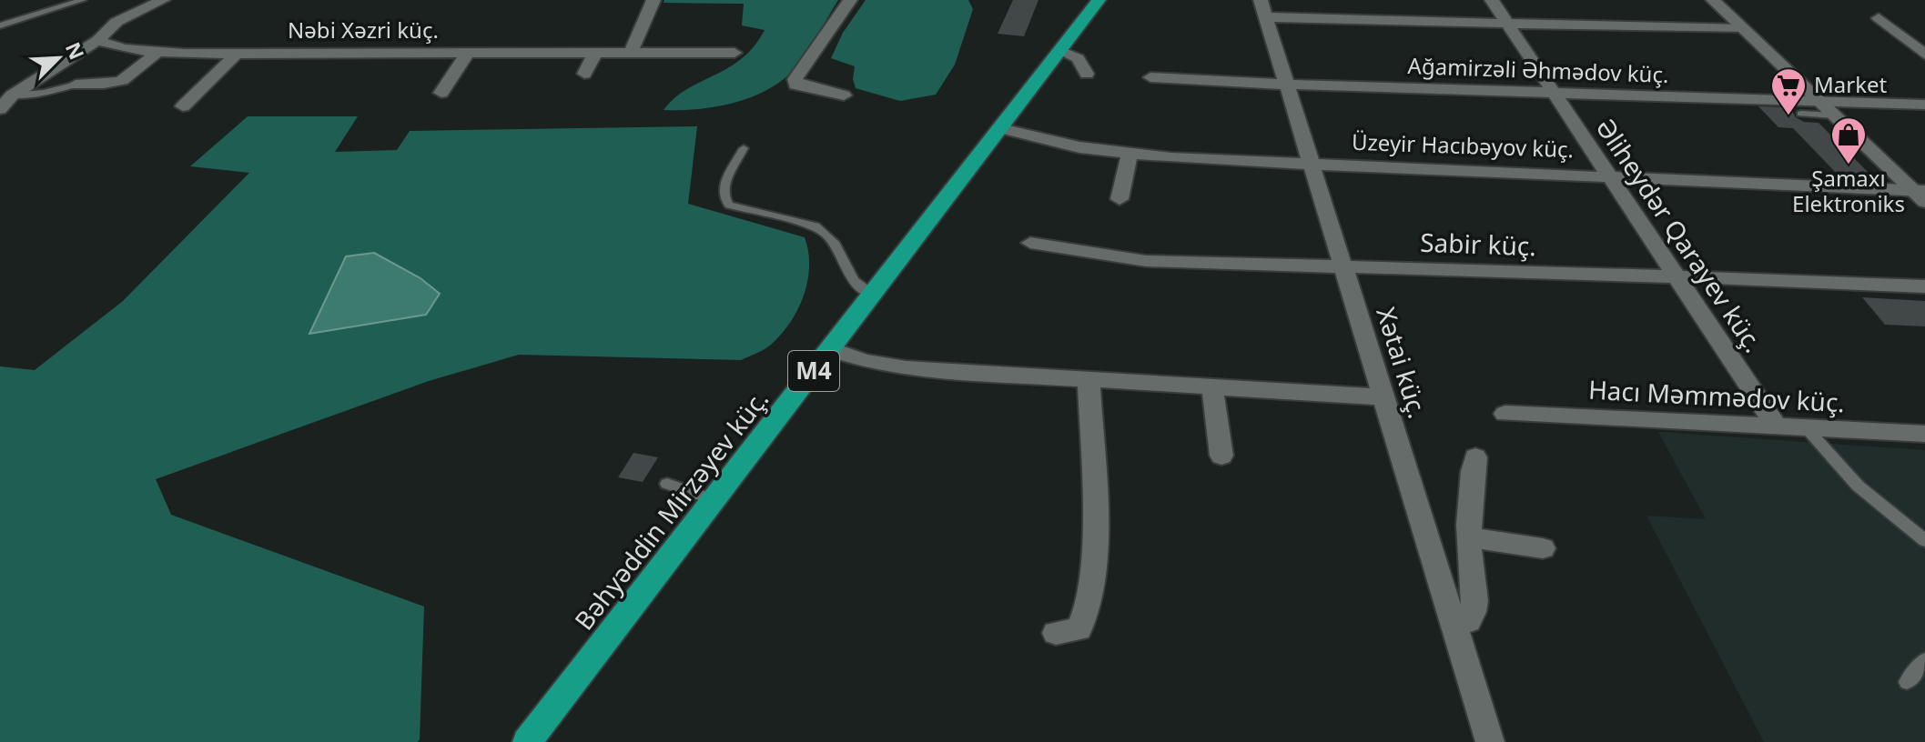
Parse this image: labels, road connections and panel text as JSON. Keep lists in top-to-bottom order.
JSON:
{
  "streets": {
    "highway": ["M4", "Bəhyəddin Mirzəyev küç."],
    "street": [
      "Nəbi Xəzri küç.",
      "Ağamirzəli Əhmədov küç.",
      "Üzeyir Hacıbəyov küç.",
      "Əliheydər Qarayev küç.",
      "Sabir küç.",
      "Xətai küç.",
      "Hacı Məmmədov küç."
    ]
  },
  "crossings": [
    ["Ağamirzəli Əhmədov küç.", "Əliheydər Qarayev küç."],
    ["Ağamirzəli Əhmədov küç.", "Xətai küç."],
    ["Üzeyir Hacıbəyov küç.", "Əliheydər Qarayev küç."],
    ["Üzeyir Hacıbəyov küç.", "Xətai küç."],
    ["Üzeyir Hacıbəyov küç.", "Bəhyəddin Mirzəyev küç."],
    ["Əliheydər Qarayev küç.", "Sabir küç."],
    ["Əliheydər Qarayev küç.", "Hacı Məmmədov küç."],
    ["Sabir küç.", "Xətai küç."]
  ],
  "places": {
    "supermarket": ["Market"],
    "shop": ["Şamaxı Elektroniks"]
  },
  "north": "top right"
}
